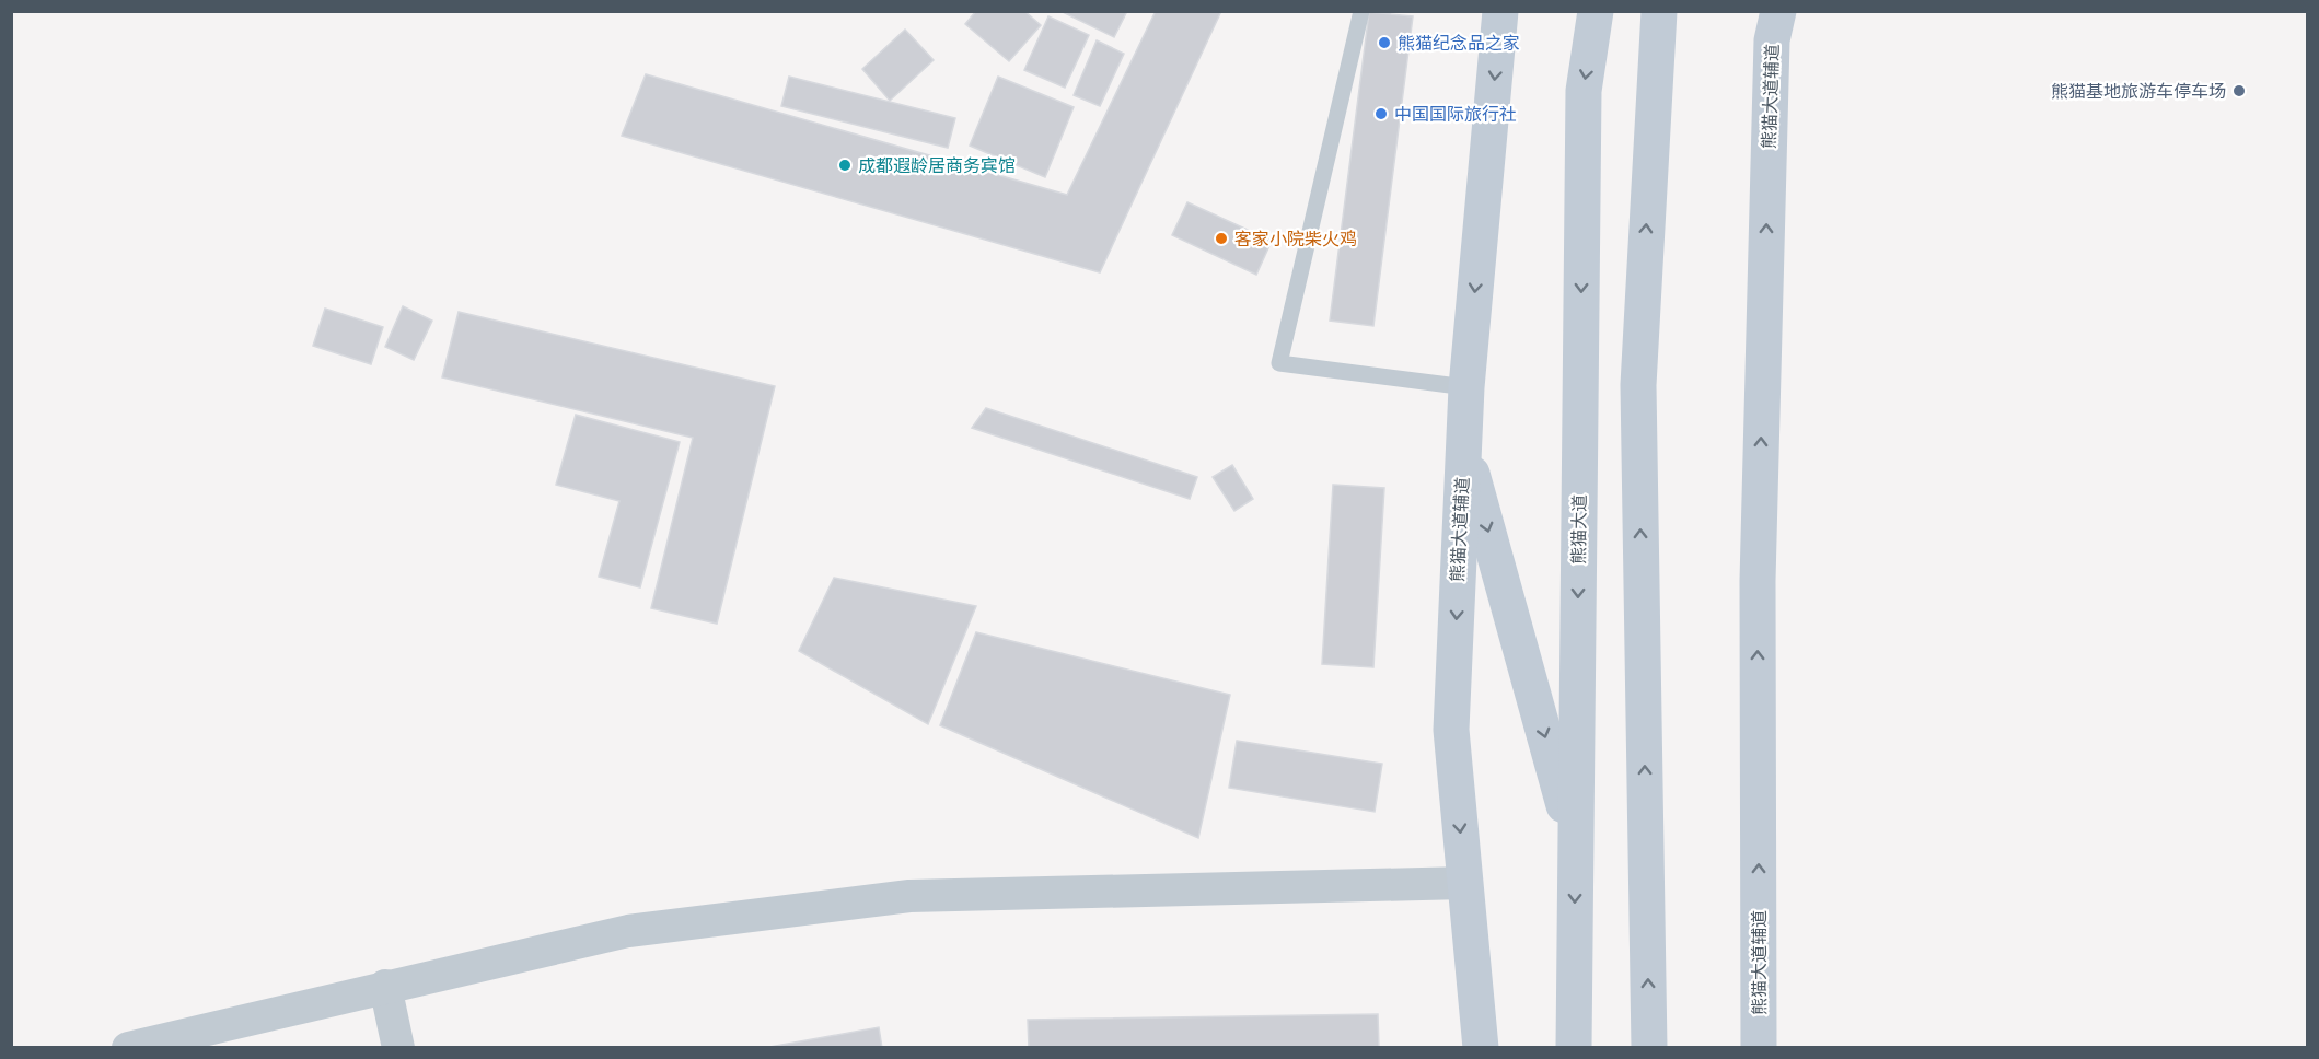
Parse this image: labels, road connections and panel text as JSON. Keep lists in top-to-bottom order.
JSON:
{
  "streets": {
    "main road": ["熊猫大道辅道", "熊猫大道"]
  },
  "places": [
    "熊猫纪念品之家",
    "熊猫基地旅游车停车场",
    "中国国际旅行社",
    "成都遐龄居商务宾馆",
    "客家小院柴火鸡"
  ]
}
